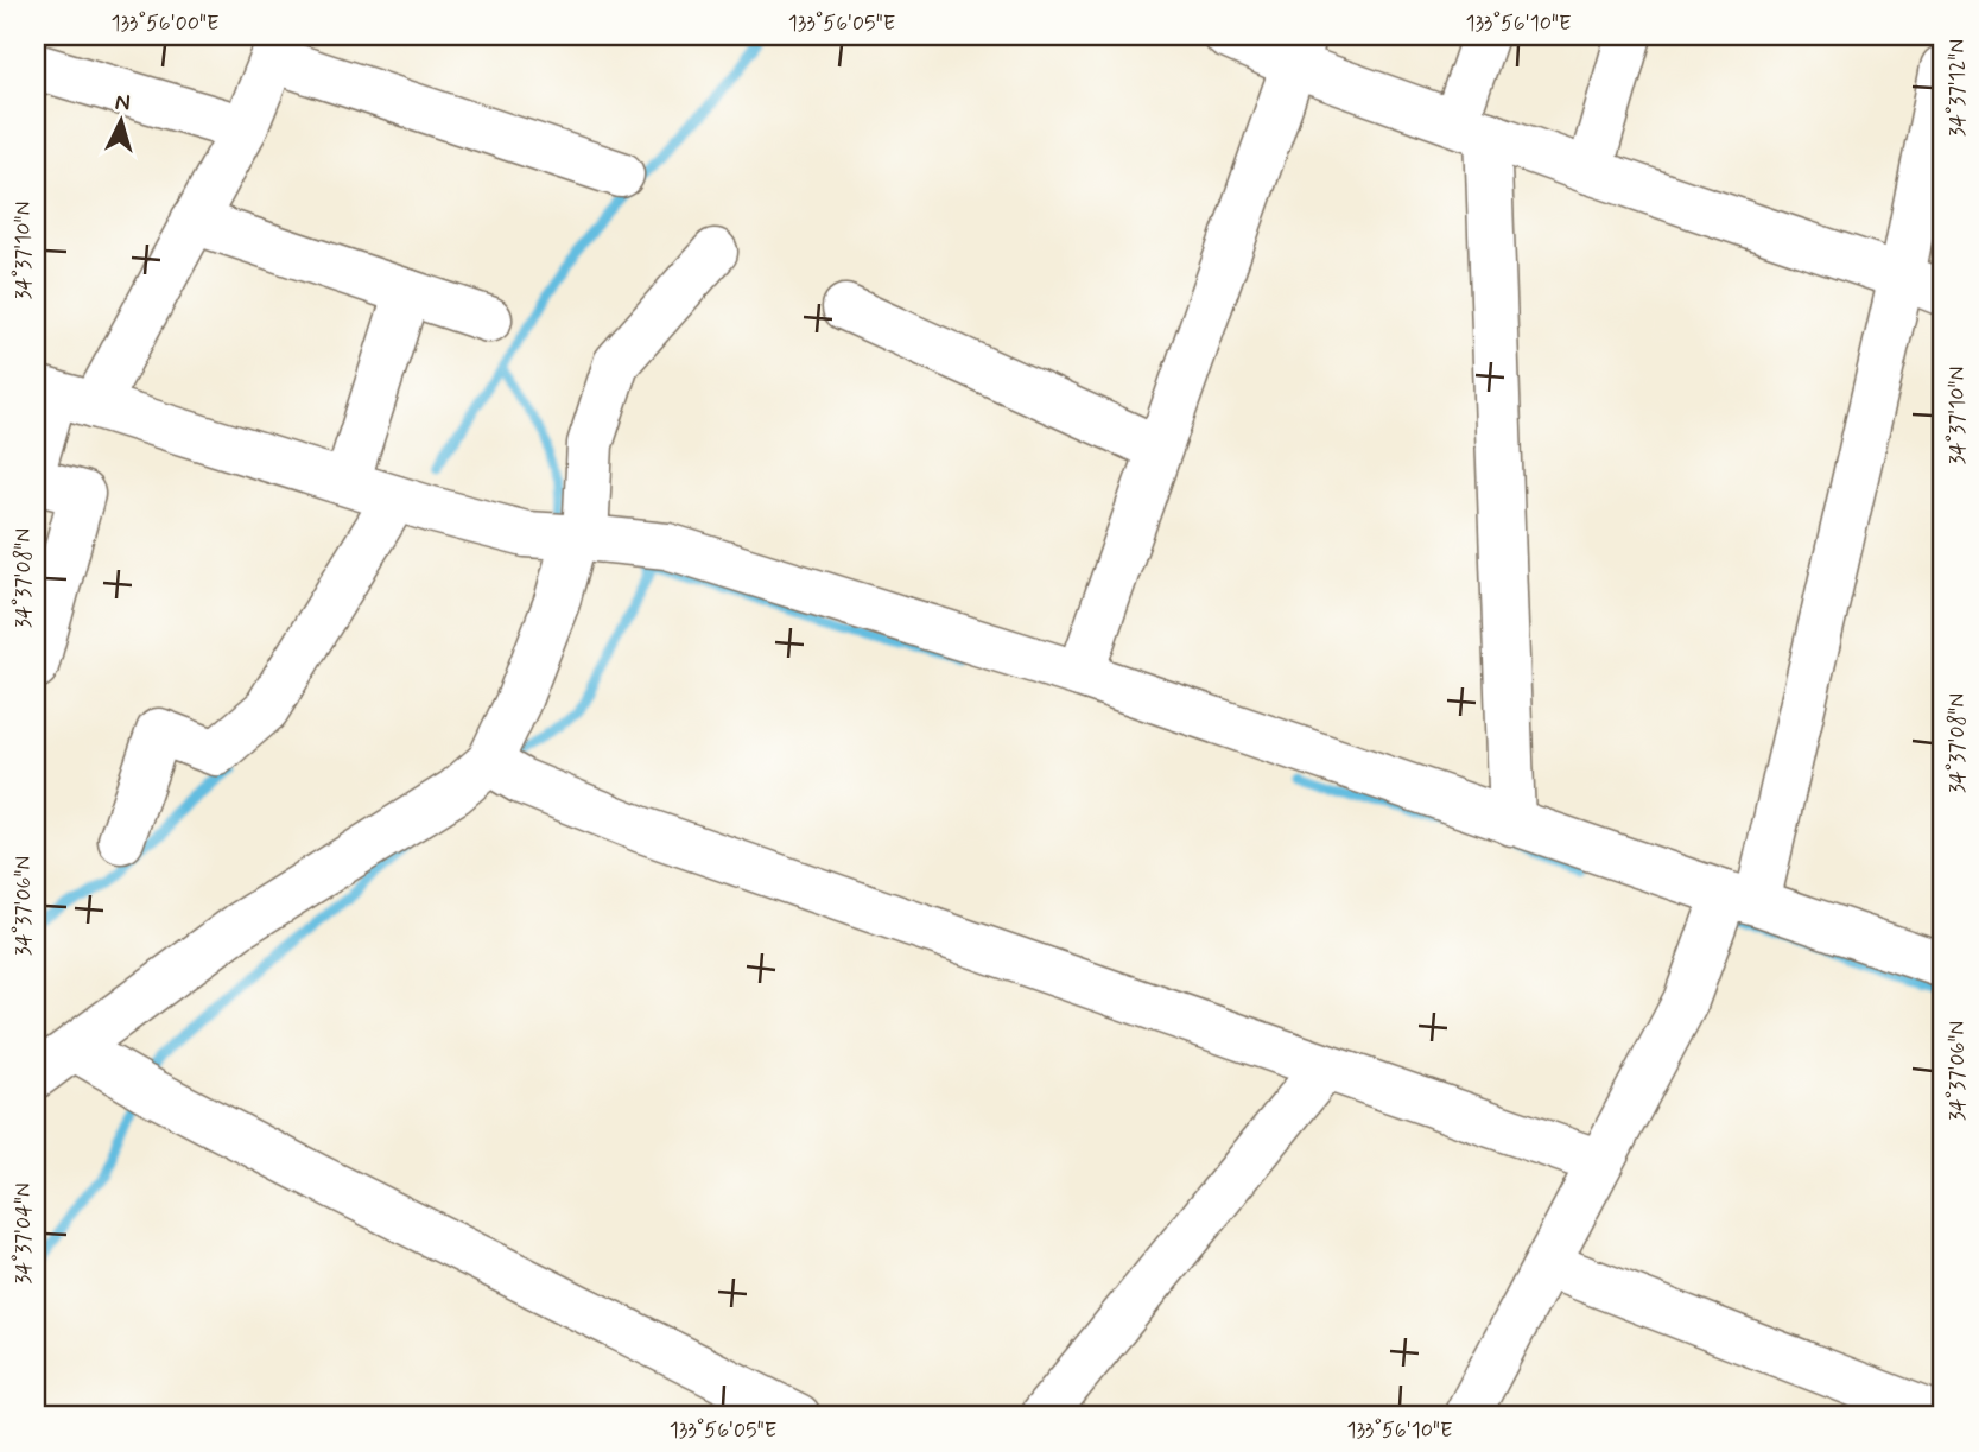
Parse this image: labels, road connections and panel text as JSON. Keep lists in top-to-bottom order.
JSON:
{
  "north": "top",
  "coordinates": [
    "133°56'00\"E",
    "133°56'05\"E",
    "133°56'10\"E",
    "34°37'12\"N",
    "34°37'10\"N",
    "34°37'08\"N",
    "34°37'06\"N",
    "34°37'04\"N"
  ]
}
